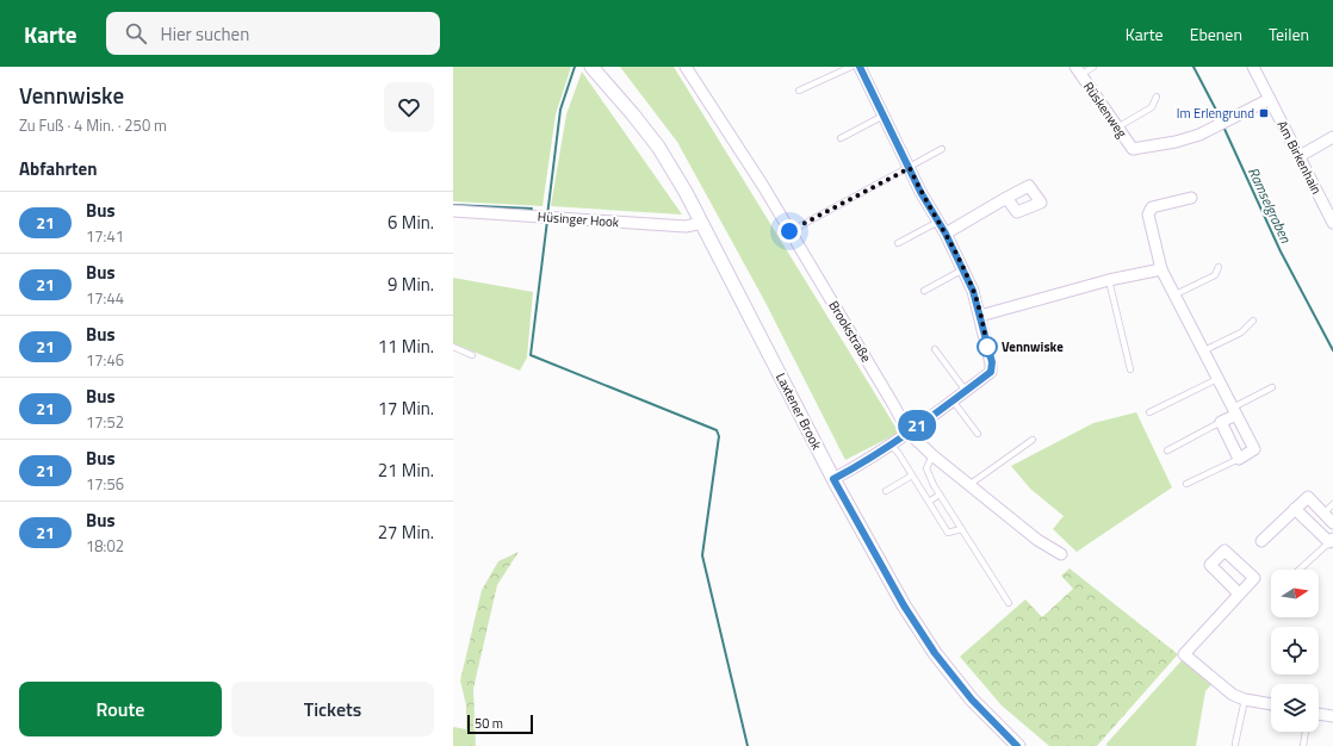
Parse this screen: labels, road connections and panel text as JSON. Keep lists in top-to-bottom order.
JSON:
{
  "streets": {
    "street": [
      "Rüskenweg",
      "Am Birkenhain",
      "Hüsinger Hook",
      "Brookstraße",
      "Laxtener Brook"
    ]
  },
  "crossings": [
    ["Rüskenweg", "Am Birkenhain"],
    ["Hüsinger Hook", "Laxtener Brook"]
  ],
  "water": ["Ramselgraben"],
  "places": {
    "transit": ["Im Erlengrund"],
    "other": ["Vennwiske"]
  },
  "lines": ["bus line 21"],
  "scale_bar": "50 m",
  "north": "right",
  "page": {
    "header": "Karte",
    "search": "Hier suchen",
    "nav": ["Karte", "Ebenen", "Teilen"],
    "heading": [
      ["Vennwiske", "Zu Fuß · 4 Min. · 250 m"],
      "Abfahrten"
    ],
    "on_map": "21",
    "list": [
      {
        "mark": "21",
        "name": "Bus",
        "note": "17:41",
        "value": "6 Min."
      },
      {
        "mark": "21",
        "name": "Bus",
        "note": "17:44",
        "value": "9 Min."
      },
      {
        "mark": "21",
        "name": "Bus",
        "note": "17:46",
        "value": "11 Min."
      },
      {
        "mark": "21",
        "name": "Bus",
        "note": "17:52",
        "value": "17 Min."
      },
      {
        "mark": "21",
        "name": "Bus",
        "note": "17:56",
        "value": "21 Min."
      },
      {
        "mark": "21",
        "name": "Bus",
        "note": "18:02",
        "value": "27 Min."
      }
    ],
    "buttons": ["Route", "Tickets"],
    "scale": "50 m"
  }
}
